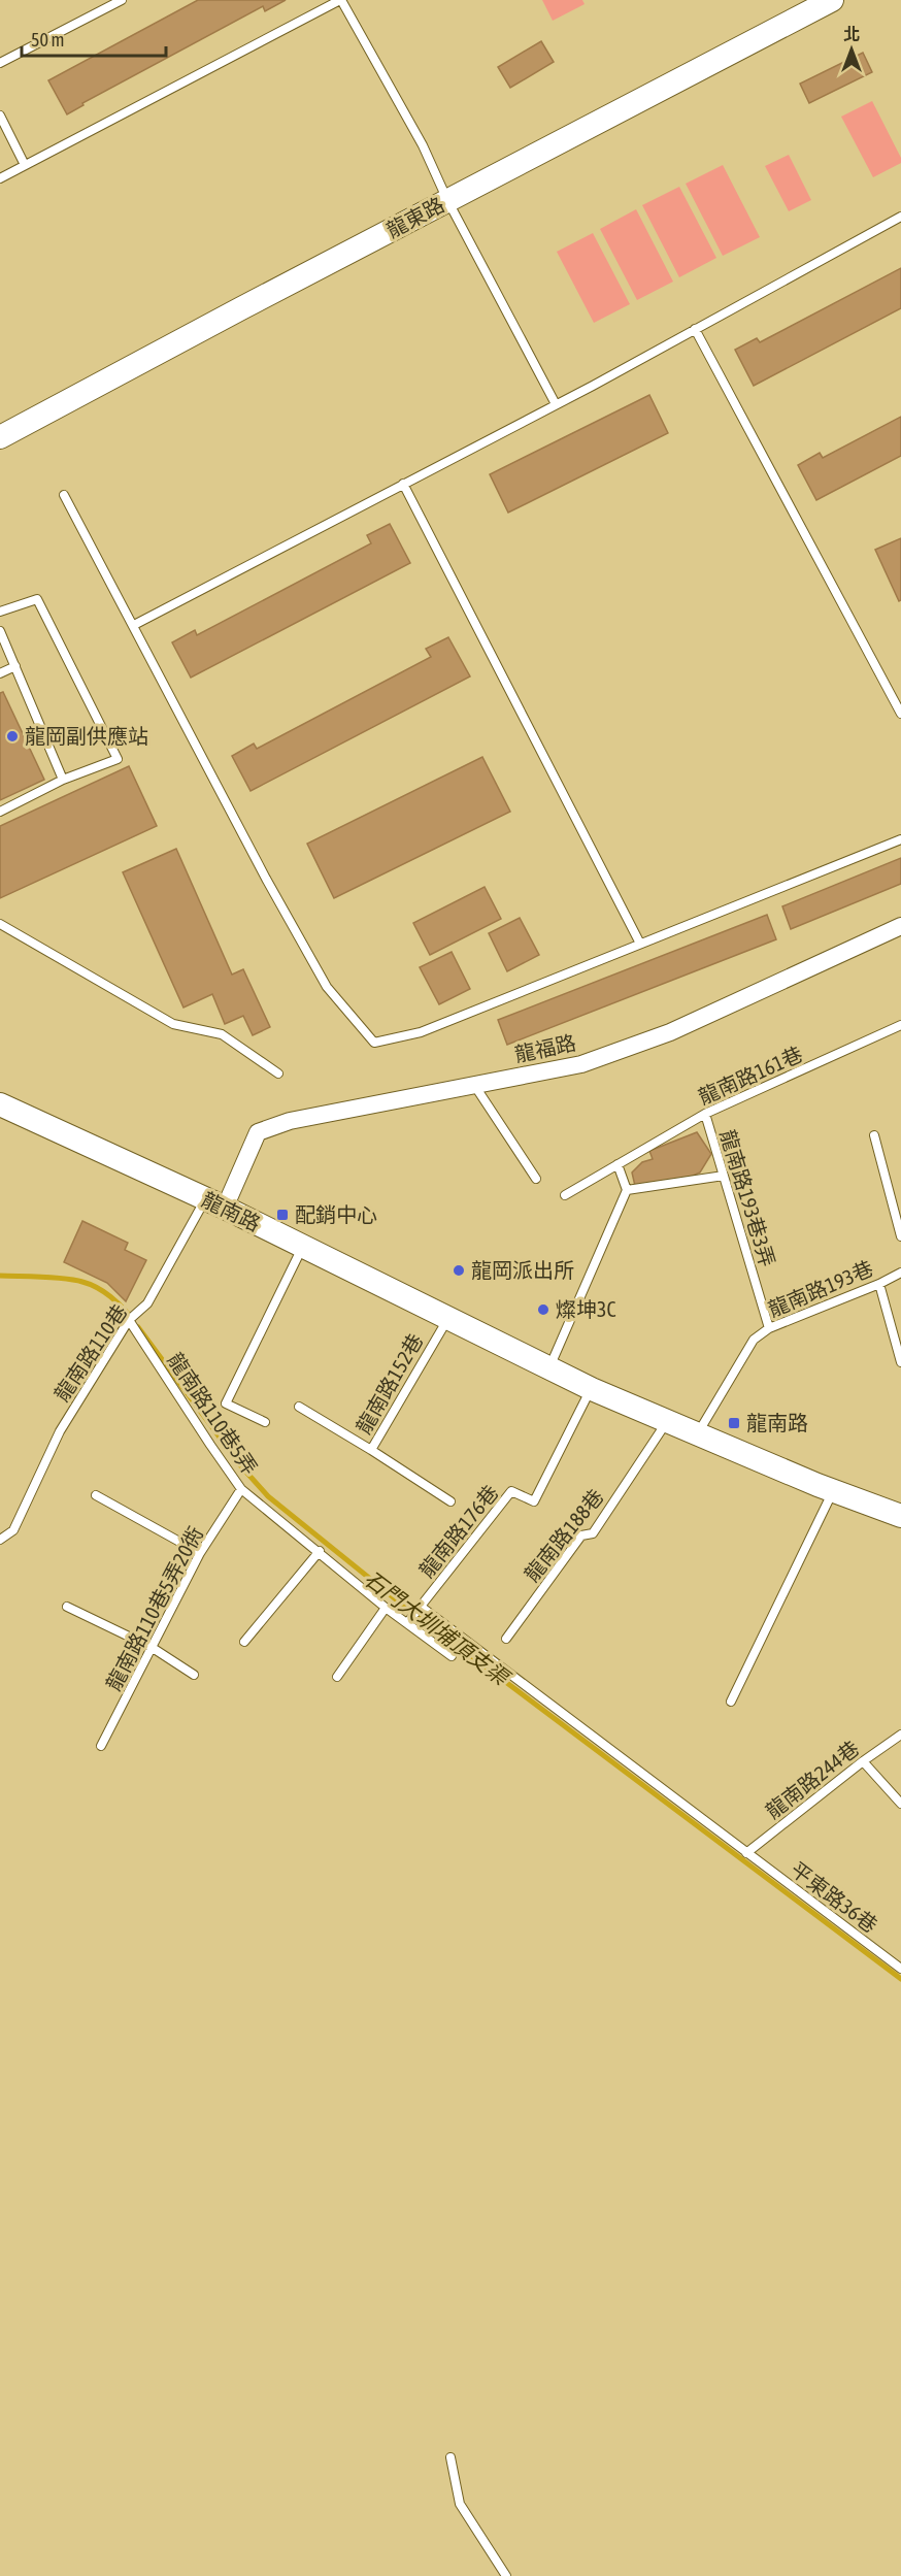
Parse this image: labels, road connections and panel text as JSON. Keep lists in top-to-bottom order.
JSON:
{
  "streets": {
    "main road": ["龍東路", "龍南路"],
    "street": ["龍福路"],
    "lane": [
      "龍南路161巷",
      "龍南路193巷3弄",
      "龍南路193巷",
      "龍南路110巷",
      "龍南路152巷",
      "龍南路110巷5弄",
      "龍南路176巷",
      "龍南路188巷",
      "龍南路110巷5弄20衖",
      "龍南路244巷",
      "平東路36巷"
    ]
  },
  "crossings": [
    ["龍福路", "龍南路"],
    ["龍福路", "龍南路110巷"],
    ["龍南路161巷", "龍南路193巷3弄"],
    ["龍南路193巷3弄", "龍南路193巷"],
    ["龍南路", "龍南路193巷"],
    ["龍南路", "龍南路110巷"],
    ["龍南路", "龍南路152巷"],
    ["龍南路", "龍南路176巷"],
    ["龍南路", "龍南路188巷"],
    ["龍南路110巷", "龍南路110巷5弄"],
    ["龍南路110巷5弄", "龍南路176巷"],
    ["龍南路110巷5弄", "龍南路110巷5弄20衖"],
    ["龍南路176巷", "平東路36巷"],
    ["龍南路244巷", "平東路36巷"]
  ],
  "water": ["石門大圳埔頂支渠"],
  "places": {
    "other": ["龍岡副供應站", "龍岡派出所", "燦坤3C"],
    "transit": ["配銷中心", "龍南路"]
  },
  "scale_bar": "50 m",
  "north": "top"
}
